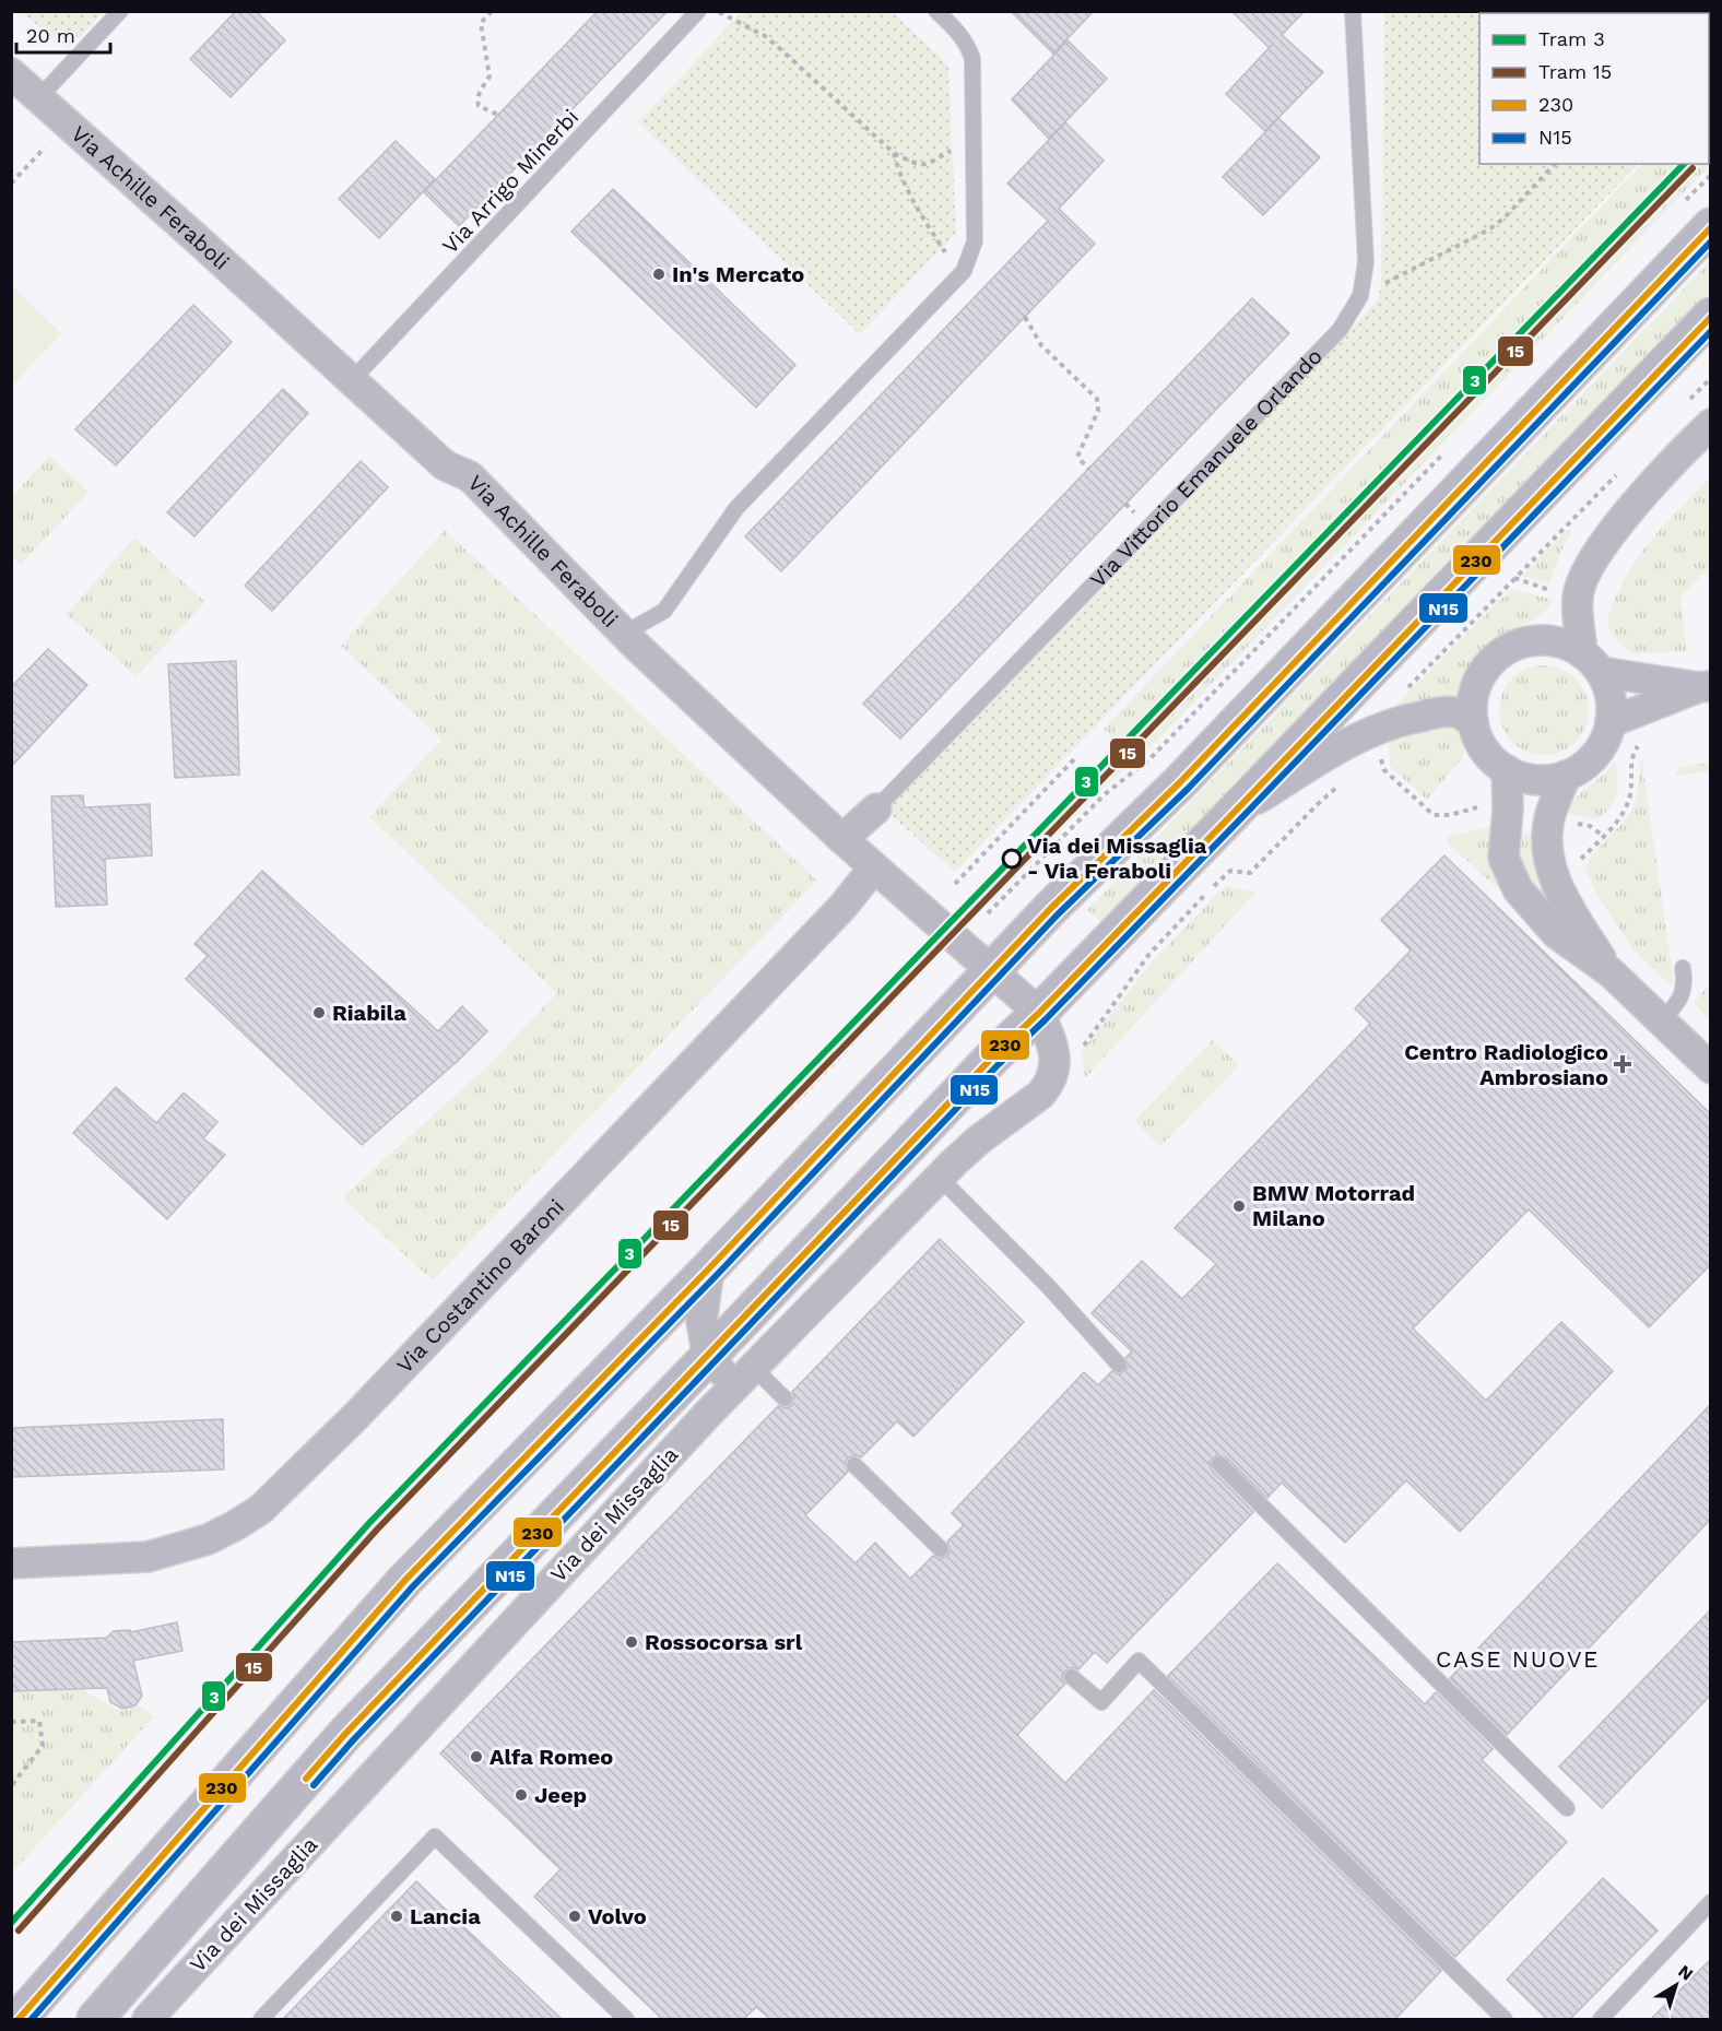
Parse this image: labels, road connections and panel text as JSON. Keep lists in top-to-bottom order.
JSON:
{
  "streets": {
    "main road": ["Via dei Missaglia"],
    "street": ["Via Achille Feraboli", "Via Vittorio Emanuele Orlando", "Via Costantino Baroni"],
    "lane": ["Via Arrigo Minerbi"]
  },
  "crossings": [
    ["Via Arrigo Minerbi", "Via Achille Feraboli"],
    ["Via Achille Feraboli", "Via Vittorio Emanuele Orlando"],
    ["Via Achille Feraboli", "Via Costantino Baroni"],
    ["Via Achille Feraboli", "Via dei Missaglia"]
  ],
  "districts": ["CASE NUOVE"],
  "places": {
    "other": [
      "In's Mercato",
      "Via dei Missaglia - Via Feraboli",
      "Riabila",
      "BMW Motorrad Milano",
      "Rossocorsa srl",
      "Alfa Romeo",
      "Jeep",
      "Lancia",
      "Volvo"
    ],
    "health": ["Centro Radiologico Ambrosiano"]
  },
  "lines": [
    "tram line 3",
    "tram line 15",
    "transit line 230",
    "transit line N15"
  ],
  "legend": [
    "Tram 3",
    "Tram 15",
    "230",
    "N15"
  ],
  "scale_bar": "20 m",
  "north": "top right"
}
